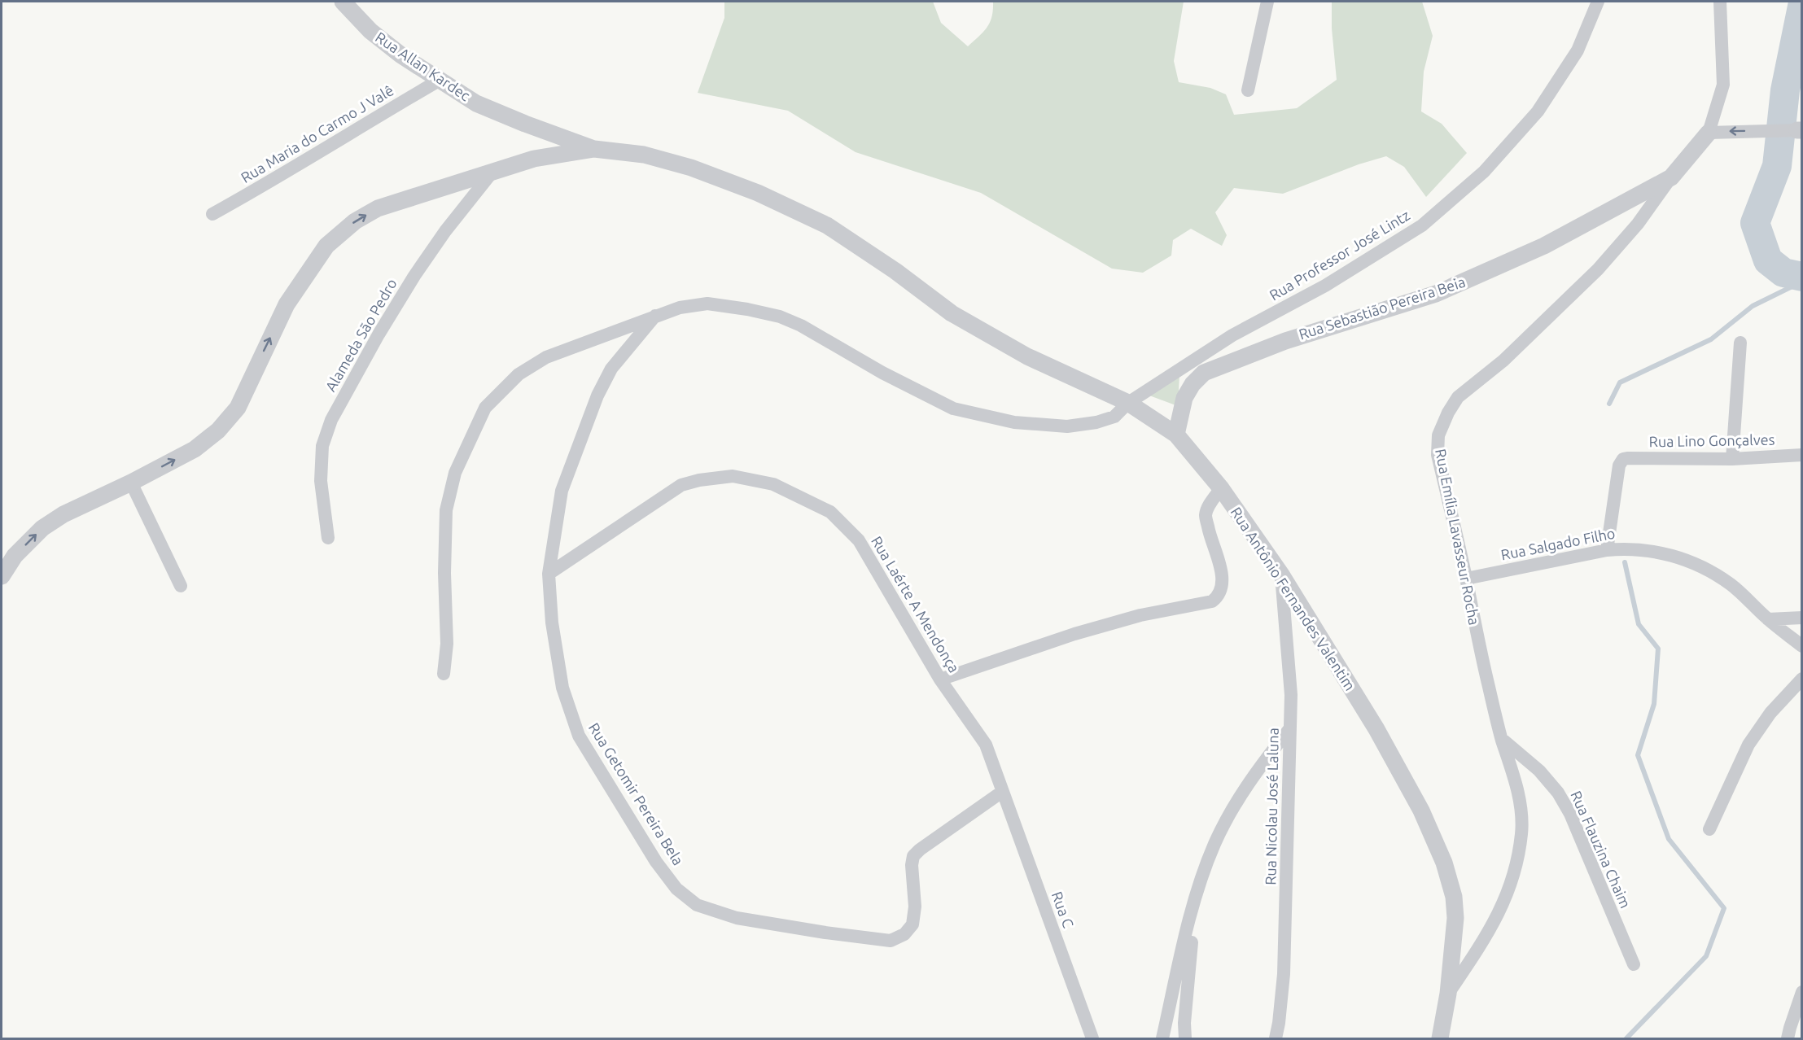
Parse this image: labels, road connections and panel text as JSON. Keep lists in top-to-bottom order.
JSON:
{
  "streets": {
    "street": [
      "Rua Allan Kardec",
      "Rua Maria do Carmo J Valê",
      "Rua Professor José Lintz",
      "Rua Sebastião Pereira Beia",
      "Alameda São Pedro",
      "Rua Lino Gonçalves",
      "Rua Emília Lavasseur Rocha",
      "Rua Salgado Filho",
      "Rua Antônio Fernandes Valentim",
      "Rua Laérte A Mendonça",
      "Rua Getomir Pereira Bela",
      "Rua Nicolau José Laluna",
      "Rua Flauzina Chaim",
      "Rua C"
    ]
  },
  "crossings": [
    ["Rua Allan Kardec", "Rua Maria do Carmo J Valê"],
    ["Rua Allan Kardec", "Rua Antônio Fernandes Valentim"],
    ["Rua Professor José Lintz", "Rua Antônio Fernandes Valentim"],
    ["Rua Professor José Lintz", "Rua Getomir Pereira Bela"],
    ["Rua Sebastião Pereira Beia", "Rua Emília Lavasseur Rocha"],
    ["Rua Sebastião Pereira Beia", "Rua Antônio Fernandes Valentim"],
    ["Alameda São Pedro", "Rua Antônio Fernandes Valentim"],
    ["Rua Lino Gonçalves", "Rua Salgado Filho"],
    ["Rua Emília Lavasseur Rocha", "Rua Salgado Filho"],
    ["Rua Emília Lavasseur Rocha", "Rua Antônio Fernandes Valentim"],
    ["Rua Emília Lavasseur Rocha", "Rua Flauzina Chaim"],
    ["Rua Antônio Fernandes Valentim", "Rua Nicolau José Laluna"],
    ["Rua Laérte A Mendonça", "Rua Getomir Pereira Bela"],
    ["Rua Laérte A Mendonça", "Rua C"],
    ["Rua Getomir Pereira Bela", "Rua C"]
  ]
}
